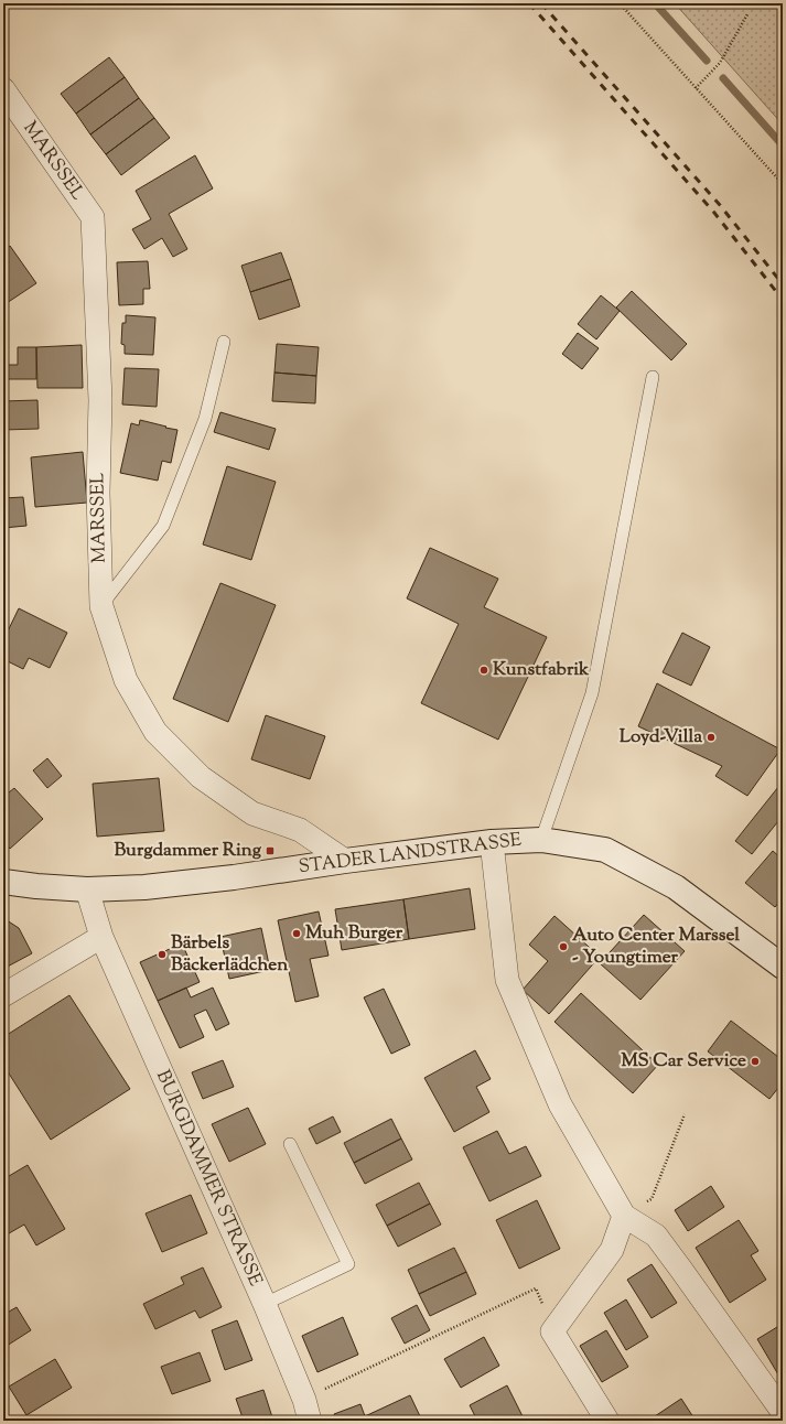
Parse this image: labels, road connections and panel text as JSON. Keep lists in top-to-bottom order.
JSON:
{
  "streets": {
    "street": ["MARSSEL", "STADER LANDSTRASSE", "BURGDAMMER STRASSE"]
  },
  "crossings": [
    ["MARSSEL", "STADER LANDSTRASSE"]
  ],
  "places": {
    "other": [
      "Kunstfabrik",
      "Loyd-Villa",
      "Muh Burger",
      "Auto Center Marssel - Youngtimer",
      "Bärbels Bäckerlädchen",
      "MS Car Service"
    ],
    "transit": ["Burgdammer Ring"]
  }
}
